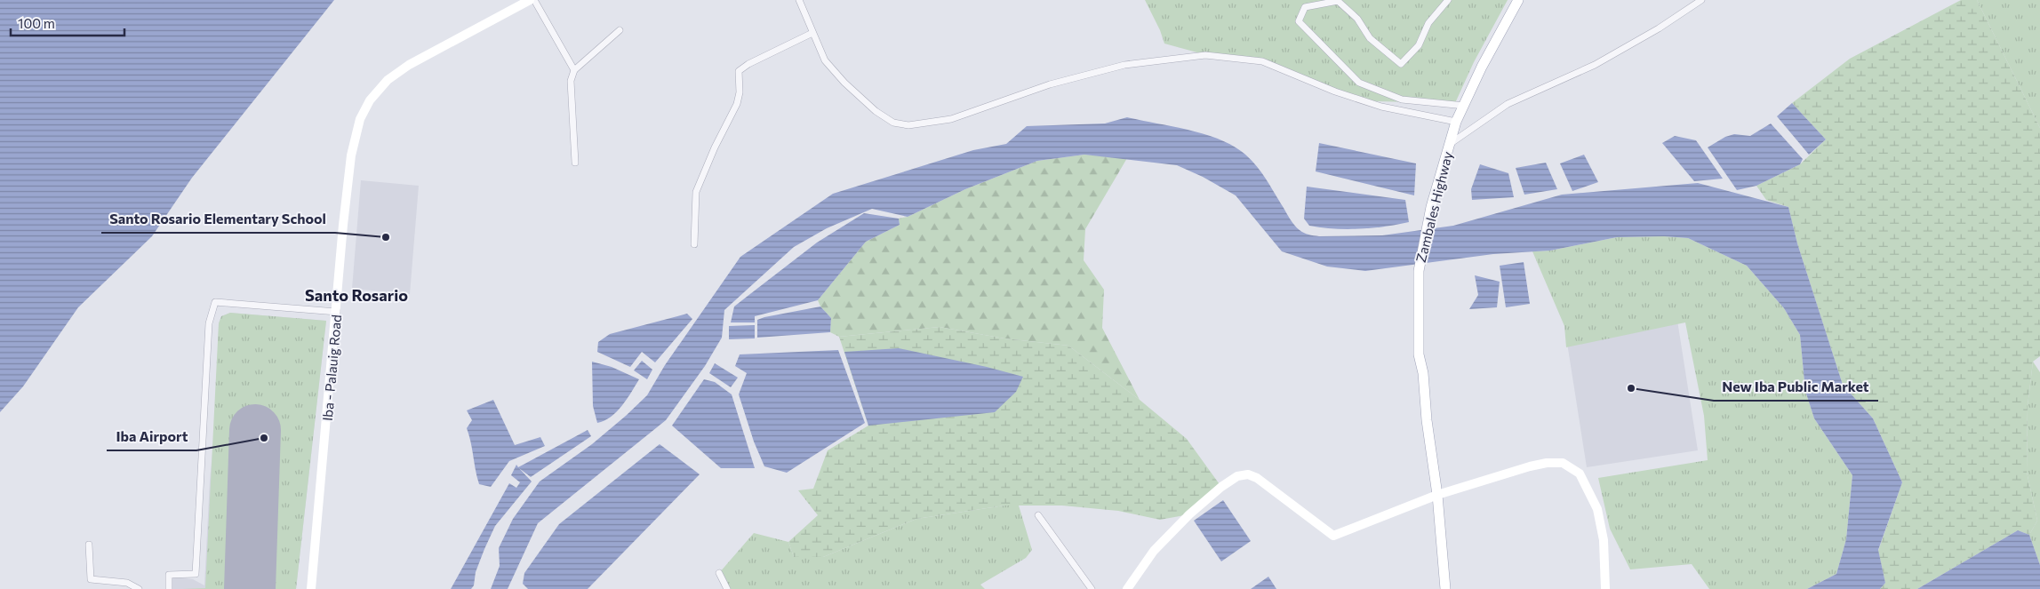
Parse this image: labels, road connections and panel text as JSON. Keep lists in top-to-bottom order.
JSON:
{
  "streets": {
    "main road": ["Zambales Highway", "Iba - Palauig Road"]
  },
  "districts": ["Santo Rosario"],
  "places": ["Santo Rosario Elementary School", "New Iba Public Market", "Iba Airport"],
  "scale_bar": "100 m"
}
